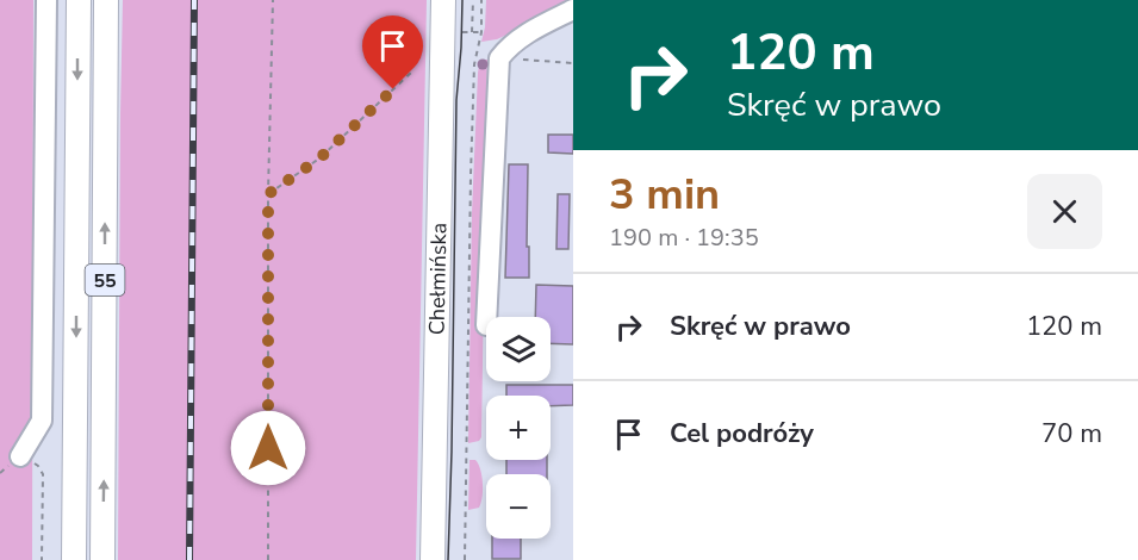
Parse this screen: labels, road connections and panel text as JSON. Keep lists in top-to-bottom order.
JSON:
{
  "streets": {
    "main road": ["55", "Chełmińska"]
  },
  "page": {
    "turn": ["120 m", "Skręć w prawo"],
    "heading": ["3 min", "190 m · 19:35"],
    "list": [
      {
        "name": "Skręć w prawo",
        "value": "120 m"
      },
      {
        "name": "Cel podróży",
        "value": "70 m"
      }
    ],
    "map_buttons": ["+", "−"]
  }
}
